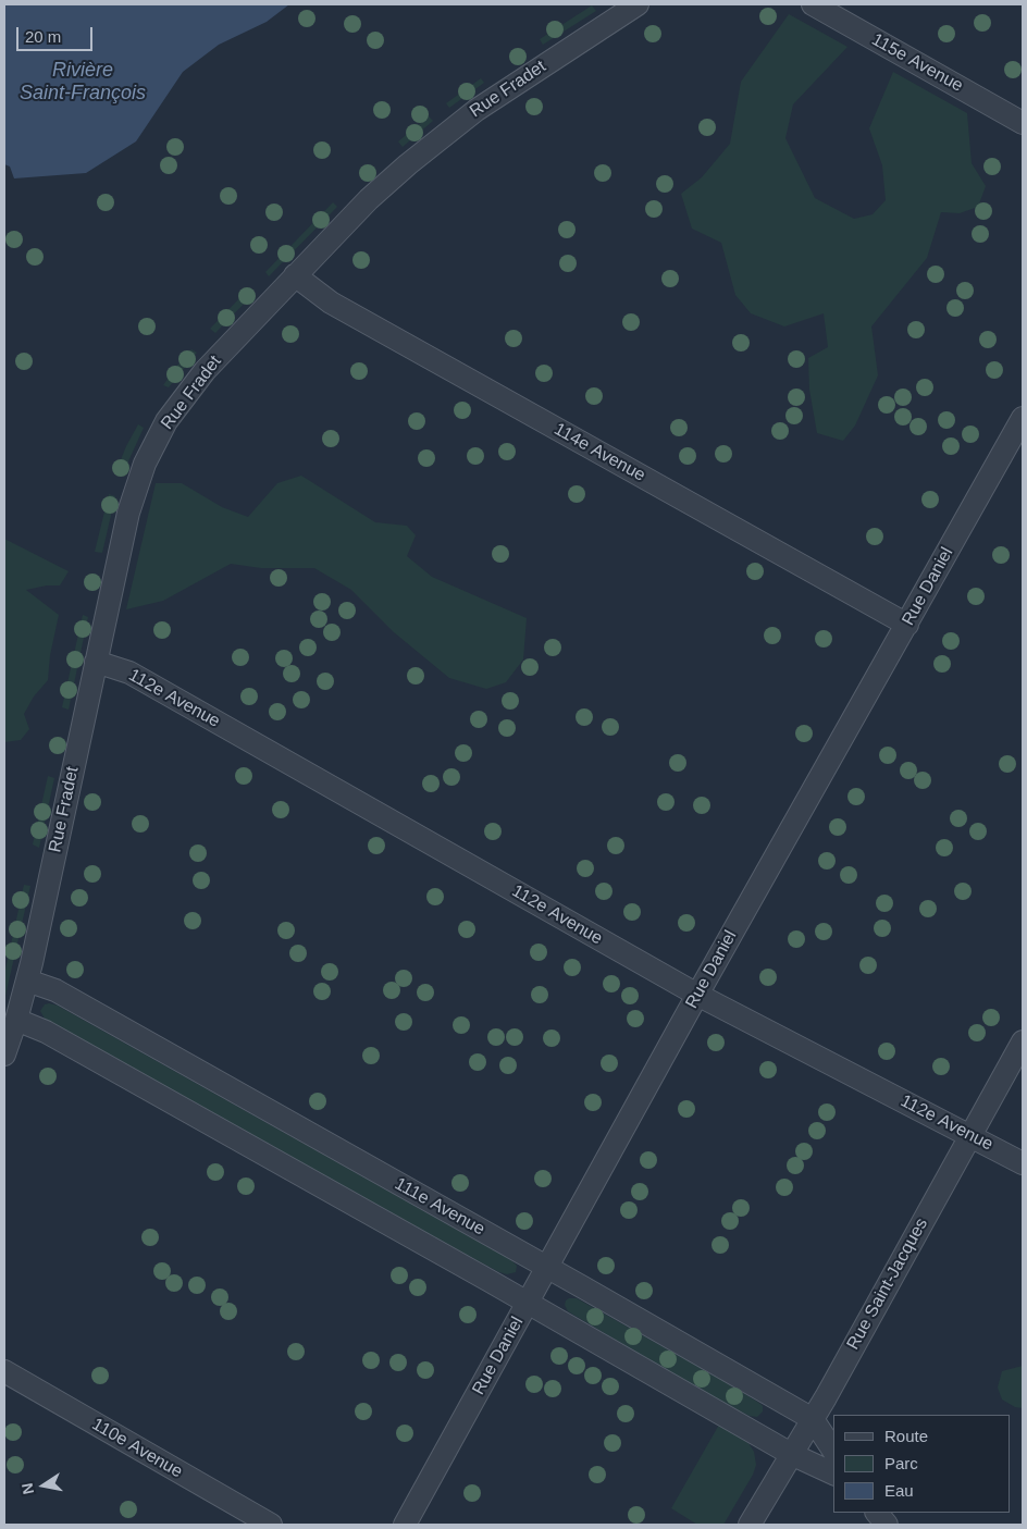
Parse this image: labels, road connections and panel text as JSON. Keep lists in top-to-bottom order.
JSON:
{
  "streets": {
    "street": [
      "115e Avenue",
      "Rue Fradet",
      "114e Avenue",
      "Rue Daniel",
      "112e Avenue",
      "111e Avenue",
      "Rue Saint-Jacques",
      "110e Avenue"
    ]
  },
  "crossings": [
    ["Rue Fradet", "114e Avenue"],
    ["Rue Fradet", "112e Avenue"],
    ["Rue Fradet", "111e Avenue"],
    ["114e Avenue", "Rue Daniel"],
    ["Rue Daniel", "112e Avenue"],
    ["Rue Daniel", "111e Avenue"],
    ["112e Avenue", "Rue Saint-Jacques"],
    ["111e Avenue", "Rue Saint-Jacques"]
  ],
  "water": ["Rivière Saint-François"],
  "legend": ["Route", "Parc", "Eau"],
  "scale_bar": "20 m",
  "north": "left"
}
